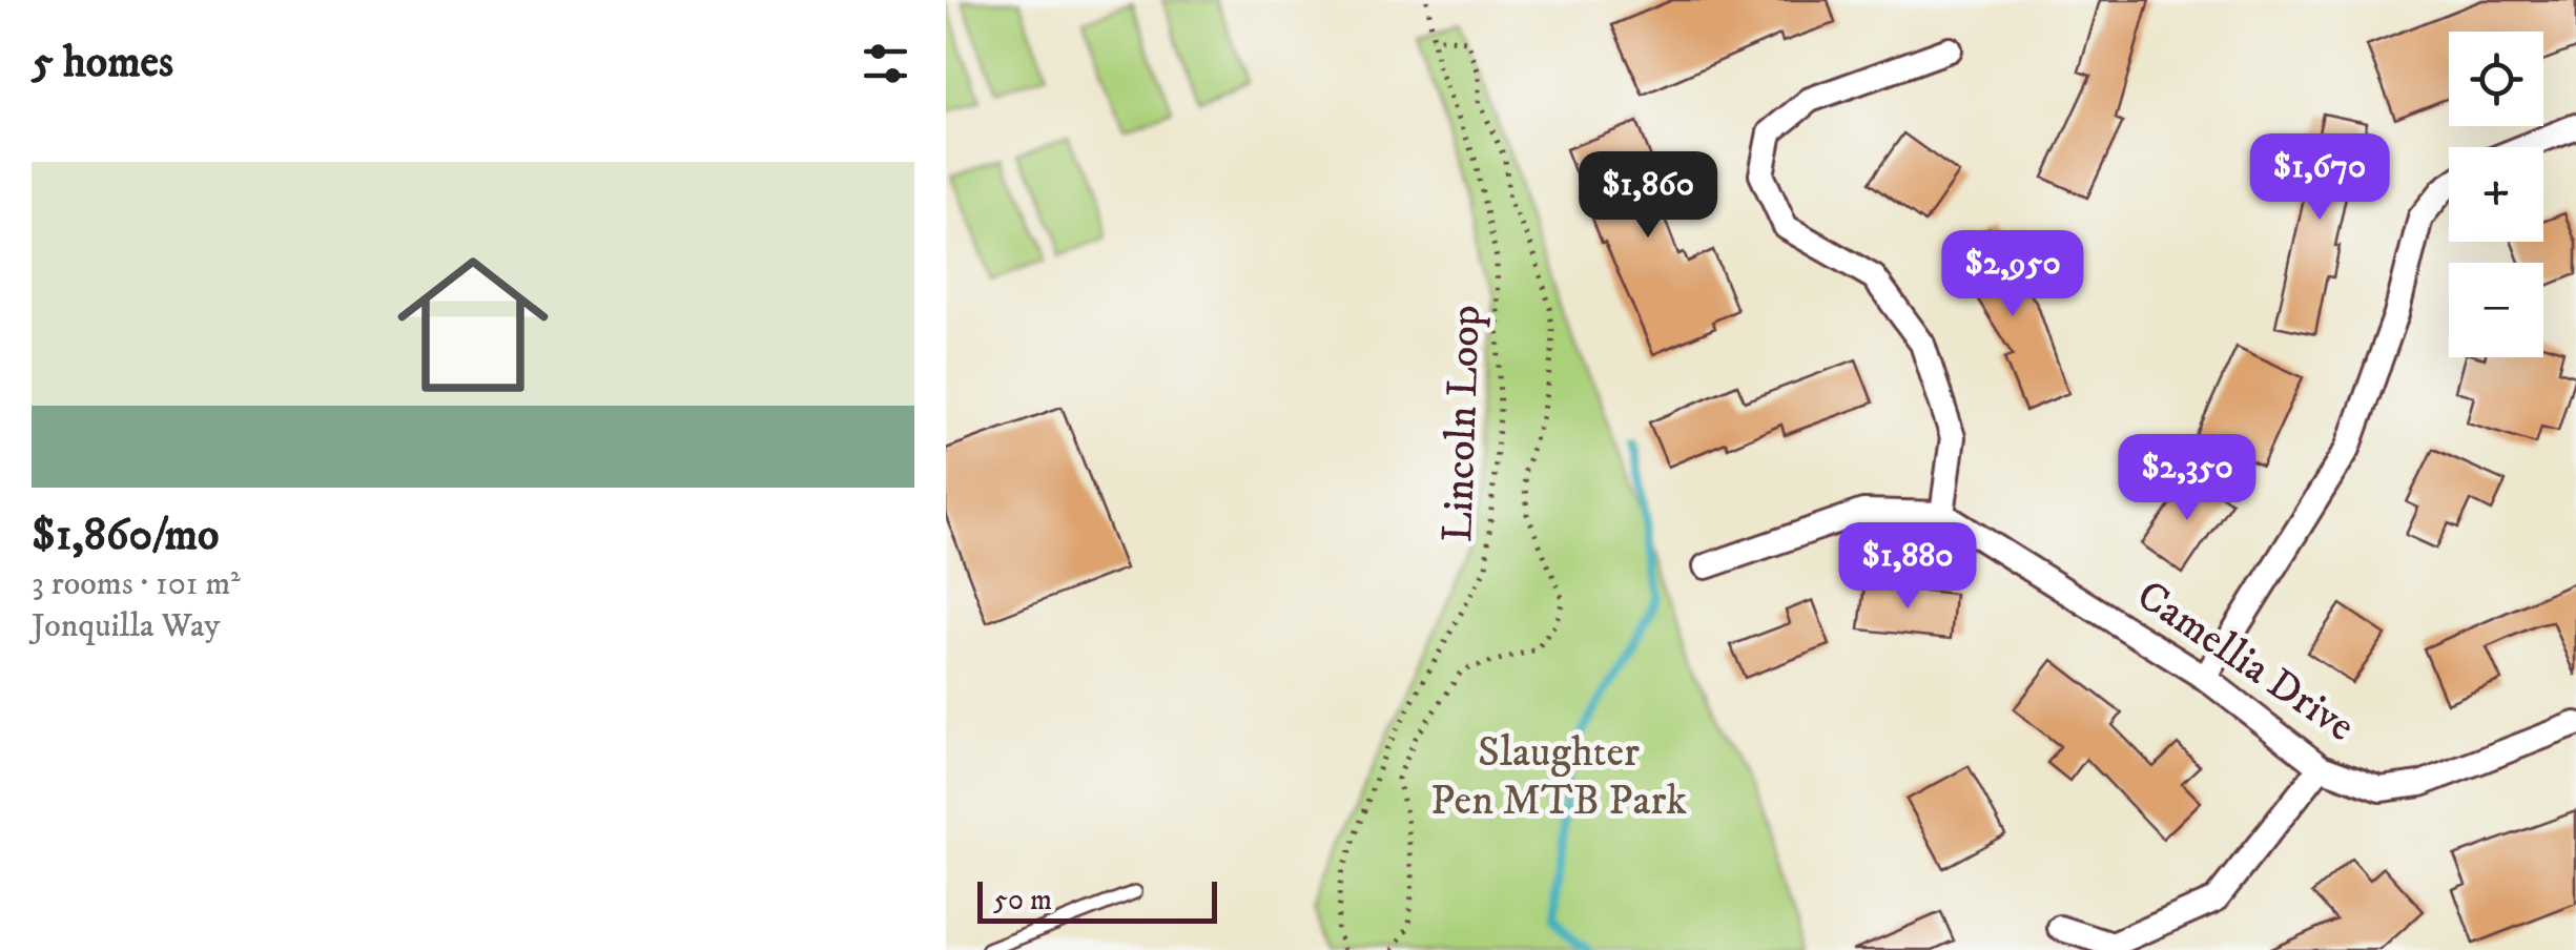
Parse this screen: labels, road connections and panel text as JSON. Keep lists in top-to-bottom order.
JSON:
{
  "streets": {
    "street": ["Camellia Drive"],
    "path": ["Lincoln Loop"]
  },
  "parks": ["Slaughter Pen MTB Park"],
  "scale_bar": "50 m",
  "page": {
    "heading": "5 homes",
    "map_buttons": ["+", "−"],
    "list": [
      {
        "name": "$1,860/mo",
        "note": "3 rooms · 101 m² · Jonquilla Way"
      }
    ],
    "price": [
      "$1,670",
      "$1,860",
      "$2,950",
      "$2,350",
      "$1,880"
    ],
    "scale": "50 m"
  }
}
